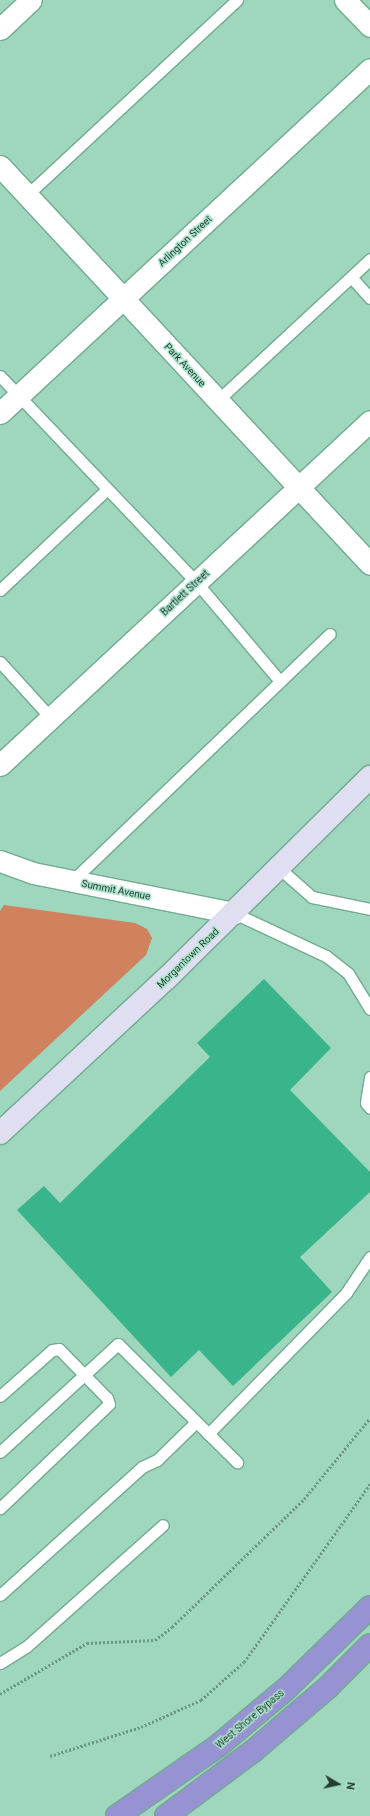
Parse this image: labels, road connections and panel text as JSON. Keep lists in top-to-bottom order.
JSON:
{
  "streets": {
    "highway": ["West Shore Bypass"],
    "main road": ["Morgantown Road"],
    "street": [
      "Arlington Street",
      "Park Avenue",
      "Bartlett Street",
      "Summit Avenue"
    ]
  },
  "crossings": [
    ["Arlington Street", "Park Avenue"],
    ["Park Avenue", "Bartlett Street"],
    ["Summit Avenue", "Morgantown Road"]
  ],
  "north": "right"
}
